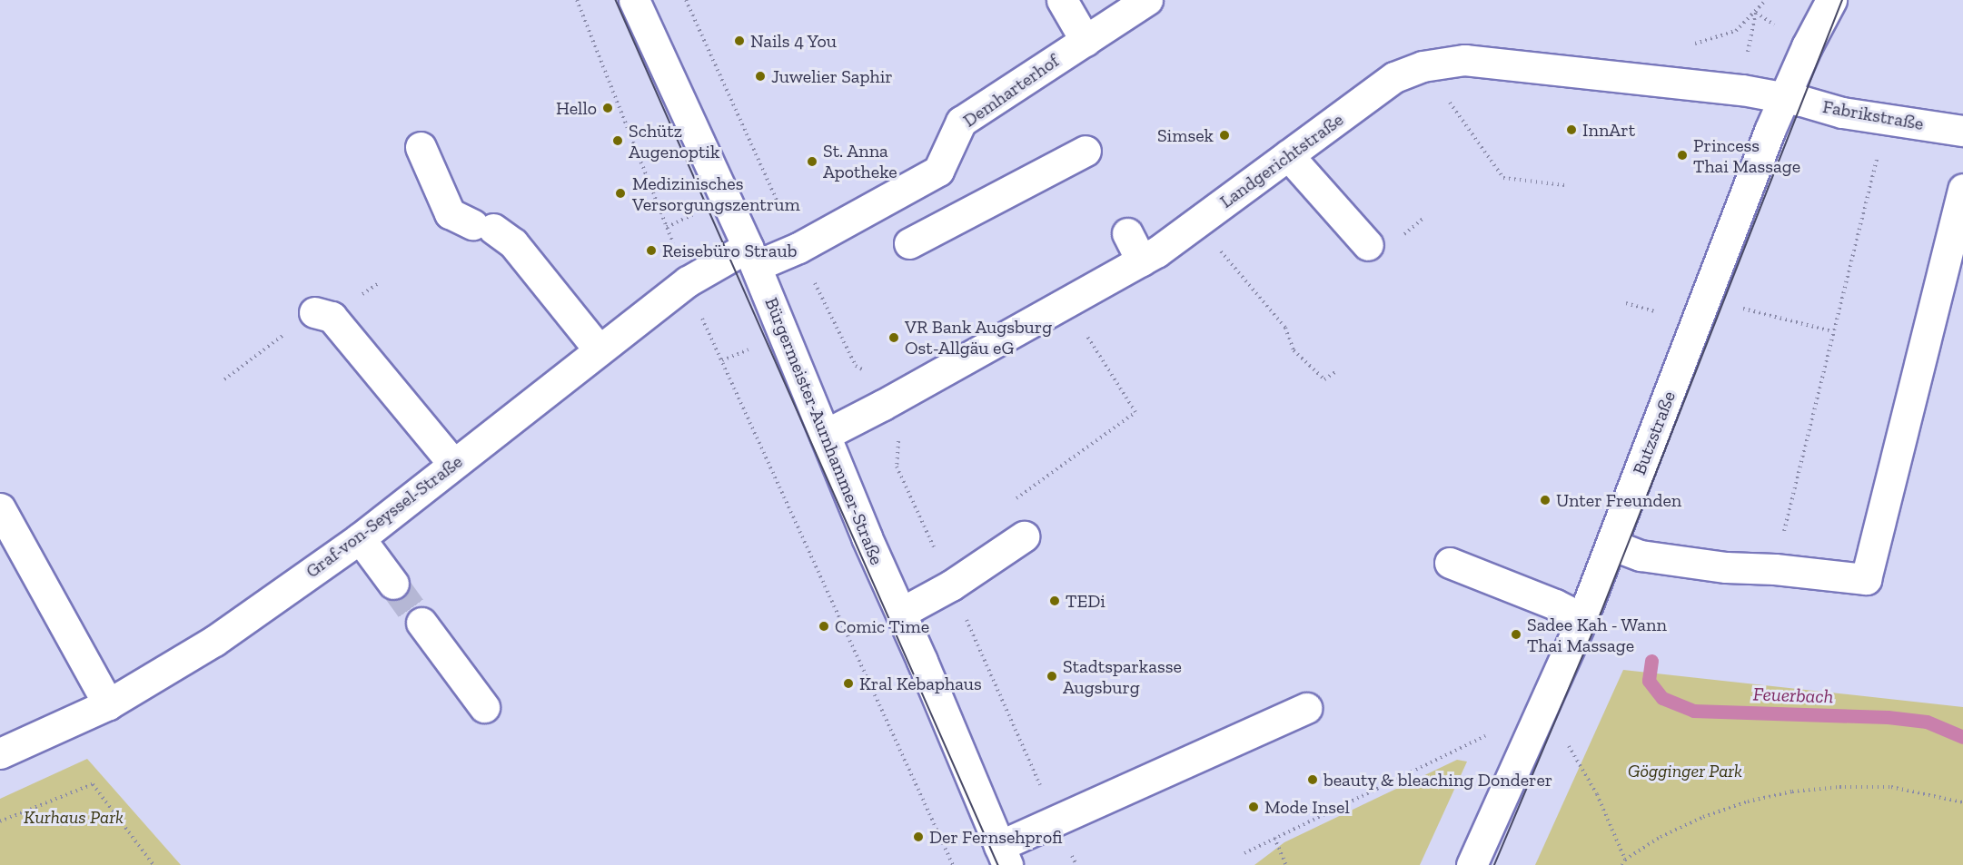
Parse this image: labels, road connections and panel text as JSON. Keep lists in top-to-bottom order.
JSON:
{
  "streets": {
    "street": [
      "Demharterhof",
      "Fabrikstraße",
      "Landgerichtstraße",
      "Bürgermeister-Aurnhammer-Straße",
      "Butzstraße",
      "Graf-von-Seyssel-Straße"
    ]
  },
  "crossings": [
    ["Demharterhof", "Bürgermeister-Aurnhammer-Straße"],
    ["Demharterhof", "Graf-von-Seyssel-Straße"],
    ["Fabrikstraße", "Landgerichtstraße"],
    ["Fabrikstraße", "Butzstraße"],
    ["Landgerichtstraße", "Bürgermeister-Aurnhammer-Straße"],
    ["Landgerichtstraße", "Butzstraße"],
    ["Bürgermeister-Aurnhammer-Straße", "Graf-von-Seyssel-Straße"]
  ],
  "water": ["Feuerbach"],
  "parks": ["Gögginger Park", "Kurhaus Park"],
  "places": [
    "Nails 4 You",
    "Juwelier Saphir",
    "Hello",
    "InnArt",
    "Simsek",
    "Schütz Augenoptik",
    "Princess Thai Massage",
    "St. Anna Apotheke",
    "Medizinisches Versorgungszentrum",
    "Reisebüro Straub",
    "VR Bank Augsburg Ost-Allgäu eG",
    "Unter Freunden",
    "TEDi",
    "Comic Time",
    "Sadee Kah - Wann Thai Massage",
    "Stadtsparkasse Augsburg",
    "Kral Kebaphaus",
    "beauty & bleaching Donderer",
    "Mode Insel",
    "Der Fernsehprofi"
  ]
}
